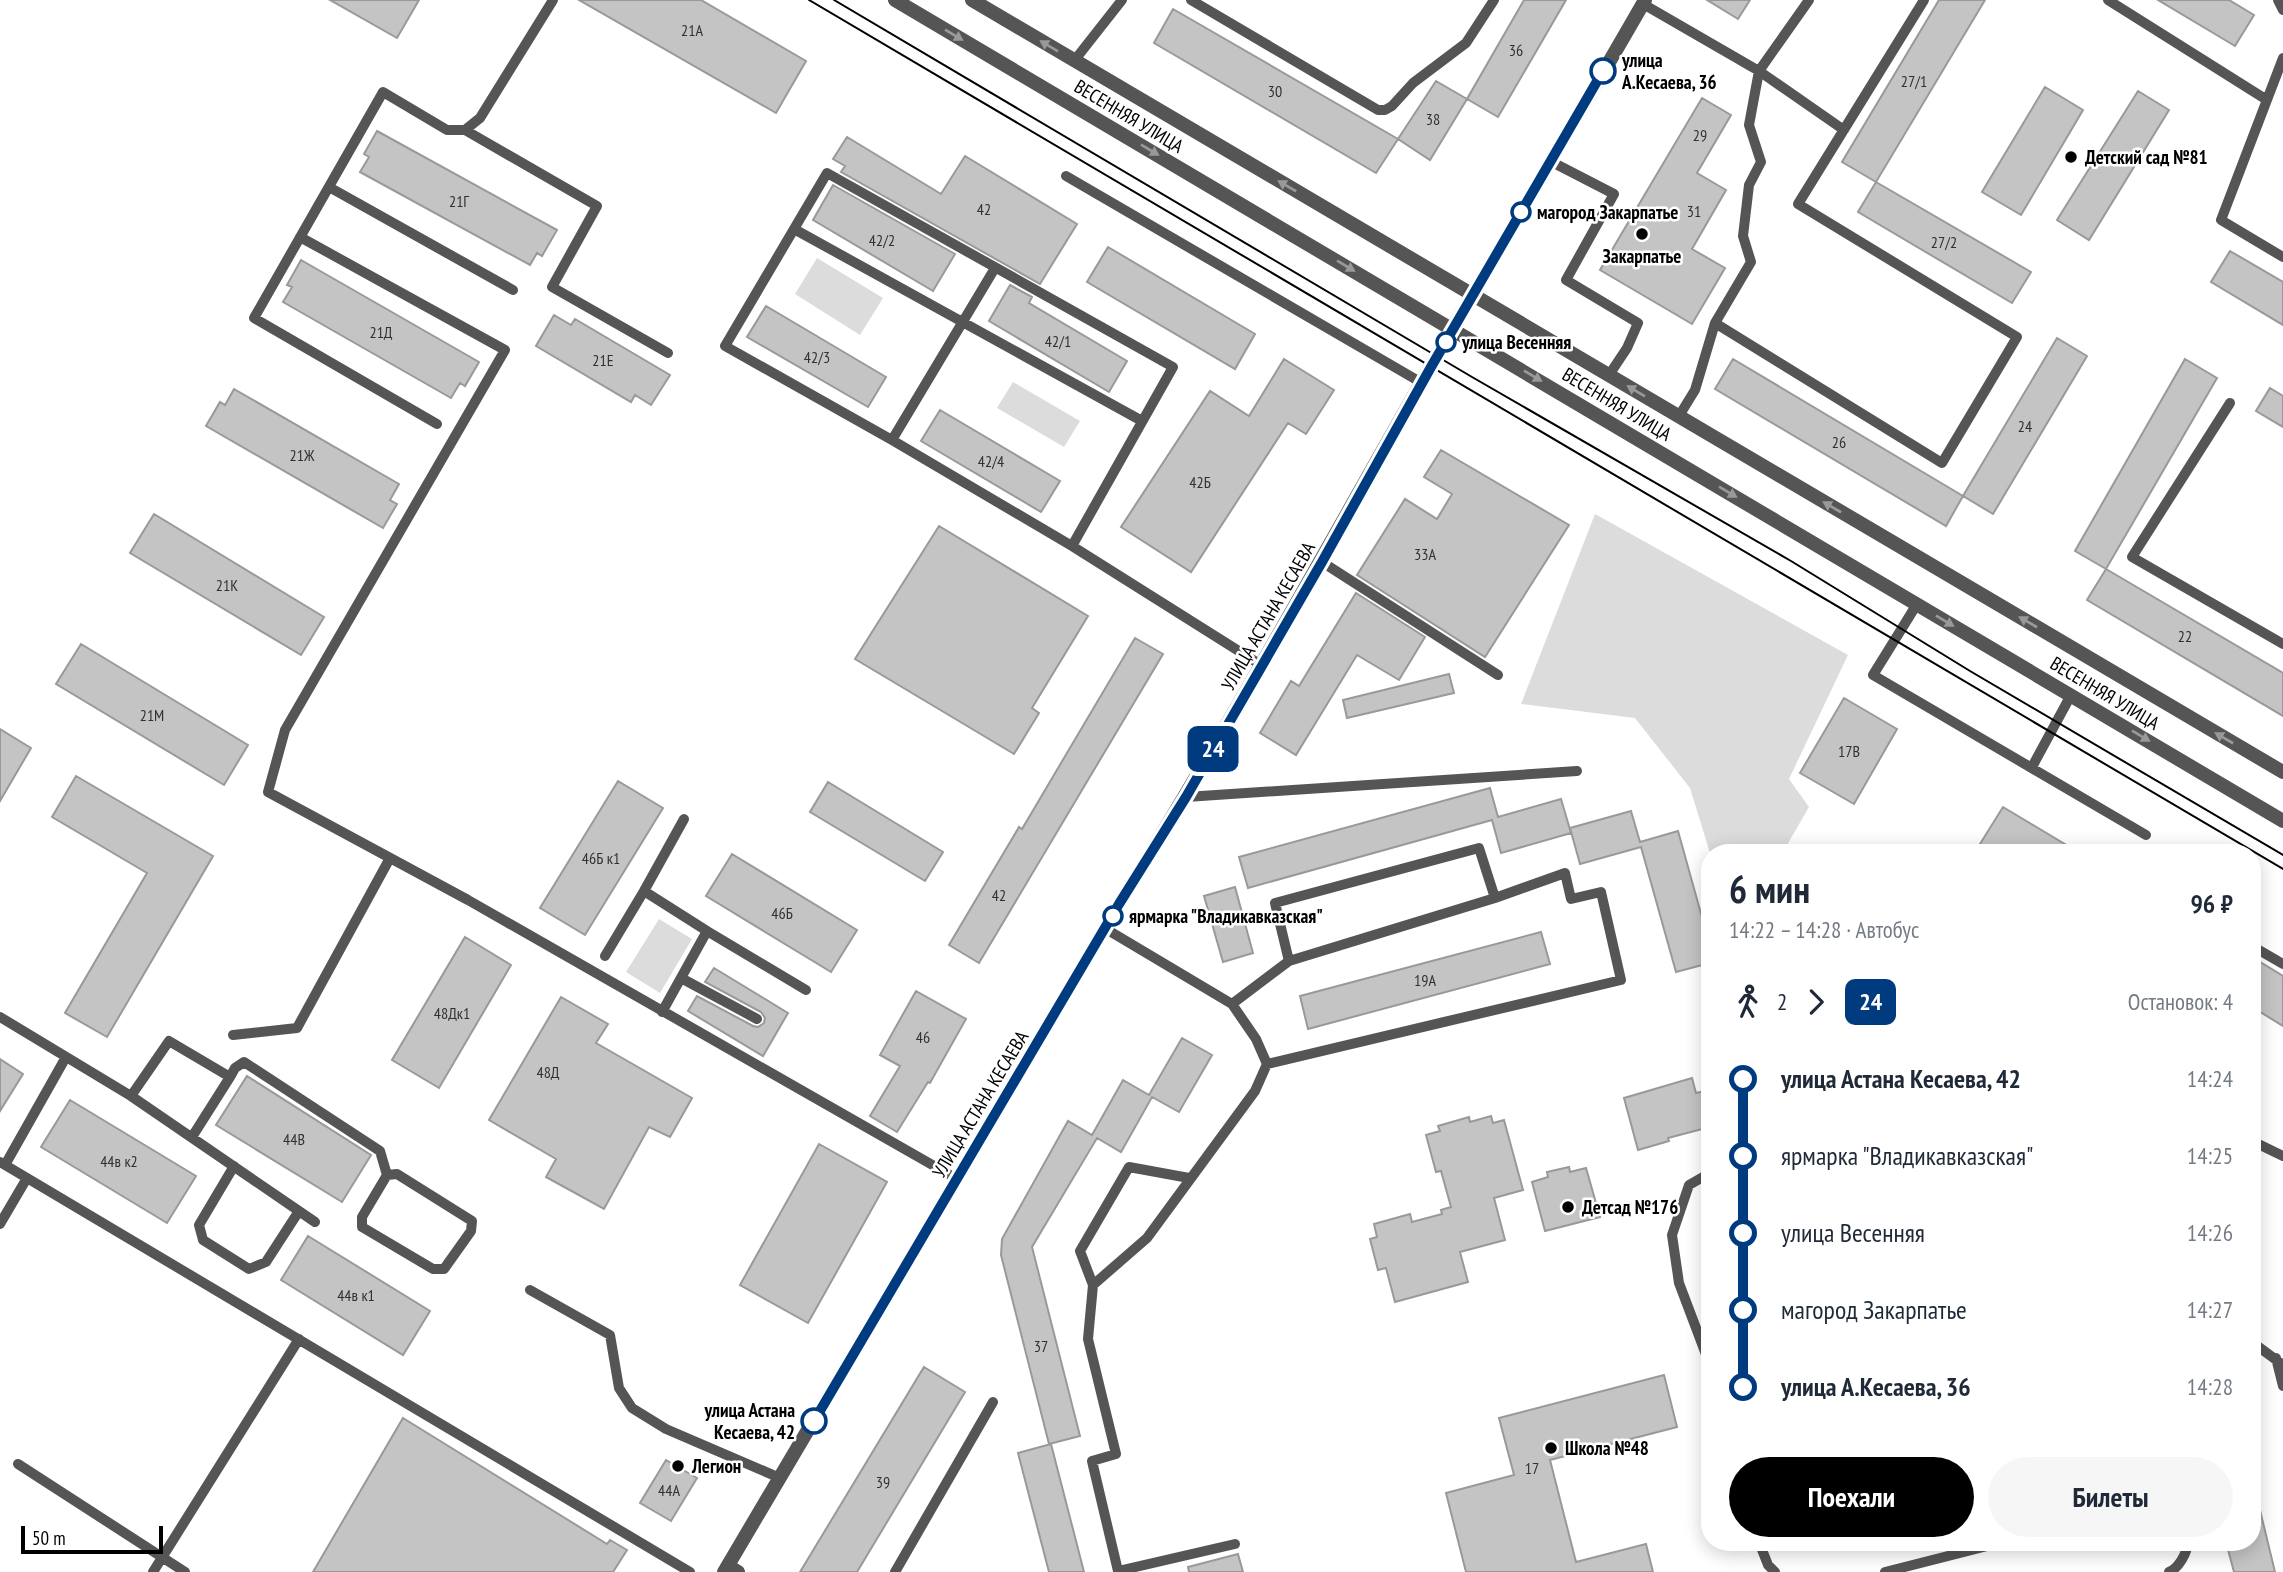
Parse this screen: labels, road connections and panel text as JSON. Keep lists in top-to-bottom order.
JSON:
{
  "streets": {
    "street": ["ВЕСЕННЯЯ УЛИЦА", "УЛИЦА АСТАНА КЕСАЕВА"]
  },
  "crossings": [
    ["ВЕСЕННЯЯ УЛИЦА", "УЛИЦА АСТАНА КЕСАЕВА"]
  ],
  "places": [
    "улица А.Кесаева, 36",
    "Детский сад №81",
    "магород Закарпатье",
    "Закарпатье",
    "улица Весенняя",
    "ярмарка \"Владикавказская\"",
    "Детсад №176",
    "улица Астана Кесаева, 42",
    "Школа №48",
    "Легион"
  ],
  "lines": ["bus line 24"],
  "house_numbers": [
    "21А",
    "36",
    "27/1",
    "30",
    "38",
    "29",
    "21Г",
    "42",
    "31",
    "42/2",
    "27/2",
    "21Д",
    "42/1",
    "42/3",
    "21Е",
    "24",
    "26",
    "21Ж",
    "42/4",
    "42Б",
    "33А",
    "21К",
    "22",
    "21М",
    "17В",
    "46Б к1",
    "42",
    "46Б",
    "19А",
    "48Дк1",
    "46",
    "48Д",
    "44В",
    "44в к2",
    "44в к1",
    "37",
    "17",
    "39",
    "44А"
  ],
  "scale_bar": "50 m",
  "page": {
    "on_map": "24",
    "heading": ["6 мин", "14:22 – 14:28 · Автобус", "96 ₽"],
    "legs": ["2", "24", "Остановок: 4"],
    "list": [
      {
        "name": "улица Астана Кесаева, 42",
        "value": "14:24"
      },
      {
        "name": "ярмарка \"Владикавказская\"",
        "value": "14:25"
      },
      {
        "name": "улица Весенняя",
        "value": "14:26"
      },
      {
        "name": "магород Закарпатье",
        "value": "14:27"
      },
      {
        "name": "улица А.Кесаева, 36",
        "value": "14:28"
      }
    ],
    "buttons": ["Поехали", "Билеты"],
    "scale": "50 m"
  }
}
